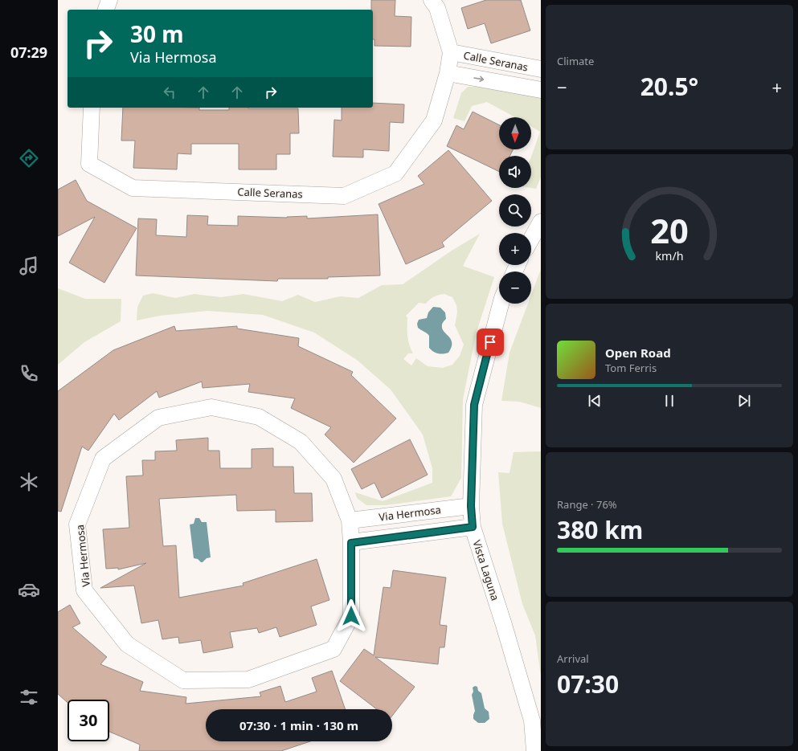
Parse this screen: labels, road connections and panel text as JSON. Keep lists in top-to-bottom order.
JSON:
{
  "streets": {
    "street": ["Calle Seranas", "Via Hermosa", "Vista Laguna"]
  },
  "crossings": [
    ["Via Hermosa", "Vista Laguna"]
  ],
  "north": "bottom",
  "page": {
    "tabs": "07:29",
    "tile": [
      "Climate",
      ["Range · 76%", "380 km"],
      ["Arrival", "07:30"]
    ],
    "turn": ["30 m", "Via Hermosa"],
    "heat": ["−", "20.5°", "+"],
    "map_buttons": ["+", "−"],
    "song": ["Open Road", "Tom Ferris"],
    "limit": "30",
    "trip": "07:30 · 1 min · 130 m",
    "gauge": ["20", "km/h"]
  }
}
